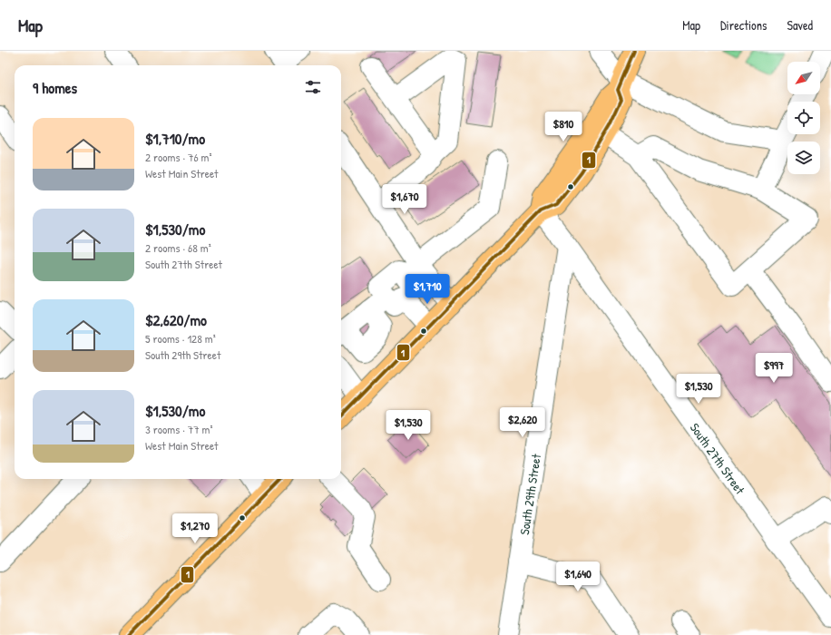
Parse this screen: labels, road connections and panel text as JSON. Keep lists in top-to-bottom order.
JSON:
{
  "streets": {
    "street": ["South 27th Street", "South 29th Street"]
  },
  "crossings": [
    ["South 27th Street", "South 29th Street"]
  ],
  "lines": ["transit line 1"],
  "north": "bottom left",
  "page": {
    "header": "Map",
    "nav": ["Map", "Directions", "Saved"],
    "heading": "9 homes",
    "list": [
      {
        "name": "$1,710/mo",
        "note": "2 rooms · 76 m² · West Main Street"
      },
      {
        "name": "$1,530/mo",
        "note": "2 rooms · 68 m² · South 27th Street"
      },
      {
        "name": "$2,620/mo",
        "note": "5 rooms · 128 m² · South 29th Street"
      },
      {
        "name": "$1,530/mo",
        "note": "3 rooms · 77 m² · West Main Street"
      }
    ],
    "price": [
      "$810",
      "$1,670",
      "$1,710",
      "$997",
      "$1,530",
      "$2,620",
      "$1,530",
      "$1,270",
      "$1,640"
    ]
  }
}
